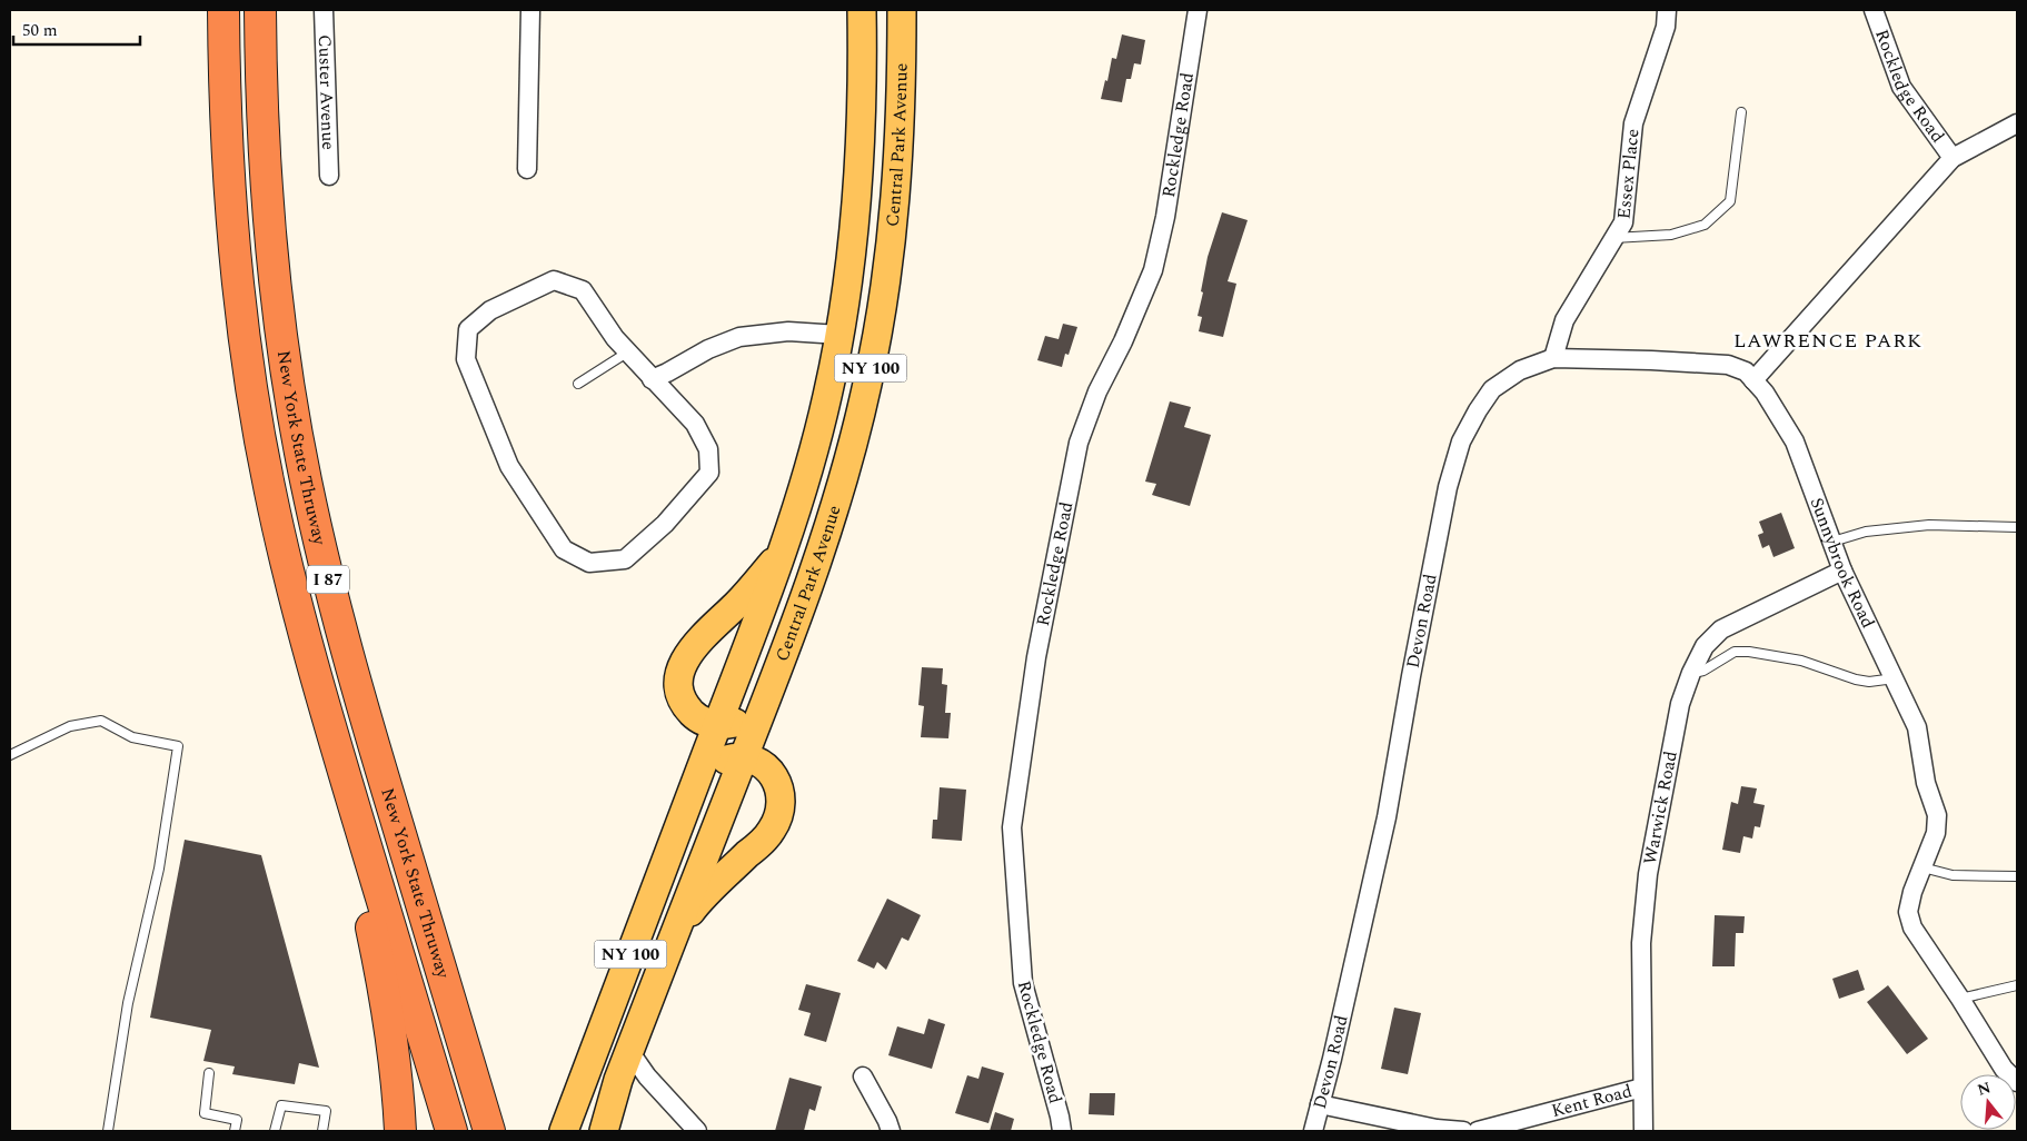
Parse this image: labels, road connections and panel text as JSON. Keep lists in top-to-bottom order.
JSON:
{
  "streets": {
    "highway": ["New York State Thruway", "I 87"],
    "main road": ["Central Park Avenue", "NY 100"],
    "street": [
      "Rockledge Road",
      "Custer Avenue",
      "Essex Place",
      "Sunnybrook Road",
      "Devon Road",
      "Warwick Road",
      "Kent Road"
    ]
  },
  "crossings": [
    ["Essex Place", "Devon Road"],
    ["Sunnybrook Road", "Devon Road"],
    ["Sunnybrook Road", "Warwick Road"],
    ["Warwick Road", "Kent Road"]
  ],
  "districts": ["LAWRENCE PARK"],
  "scale_bar": "50 m",
  "north": "top"
}
